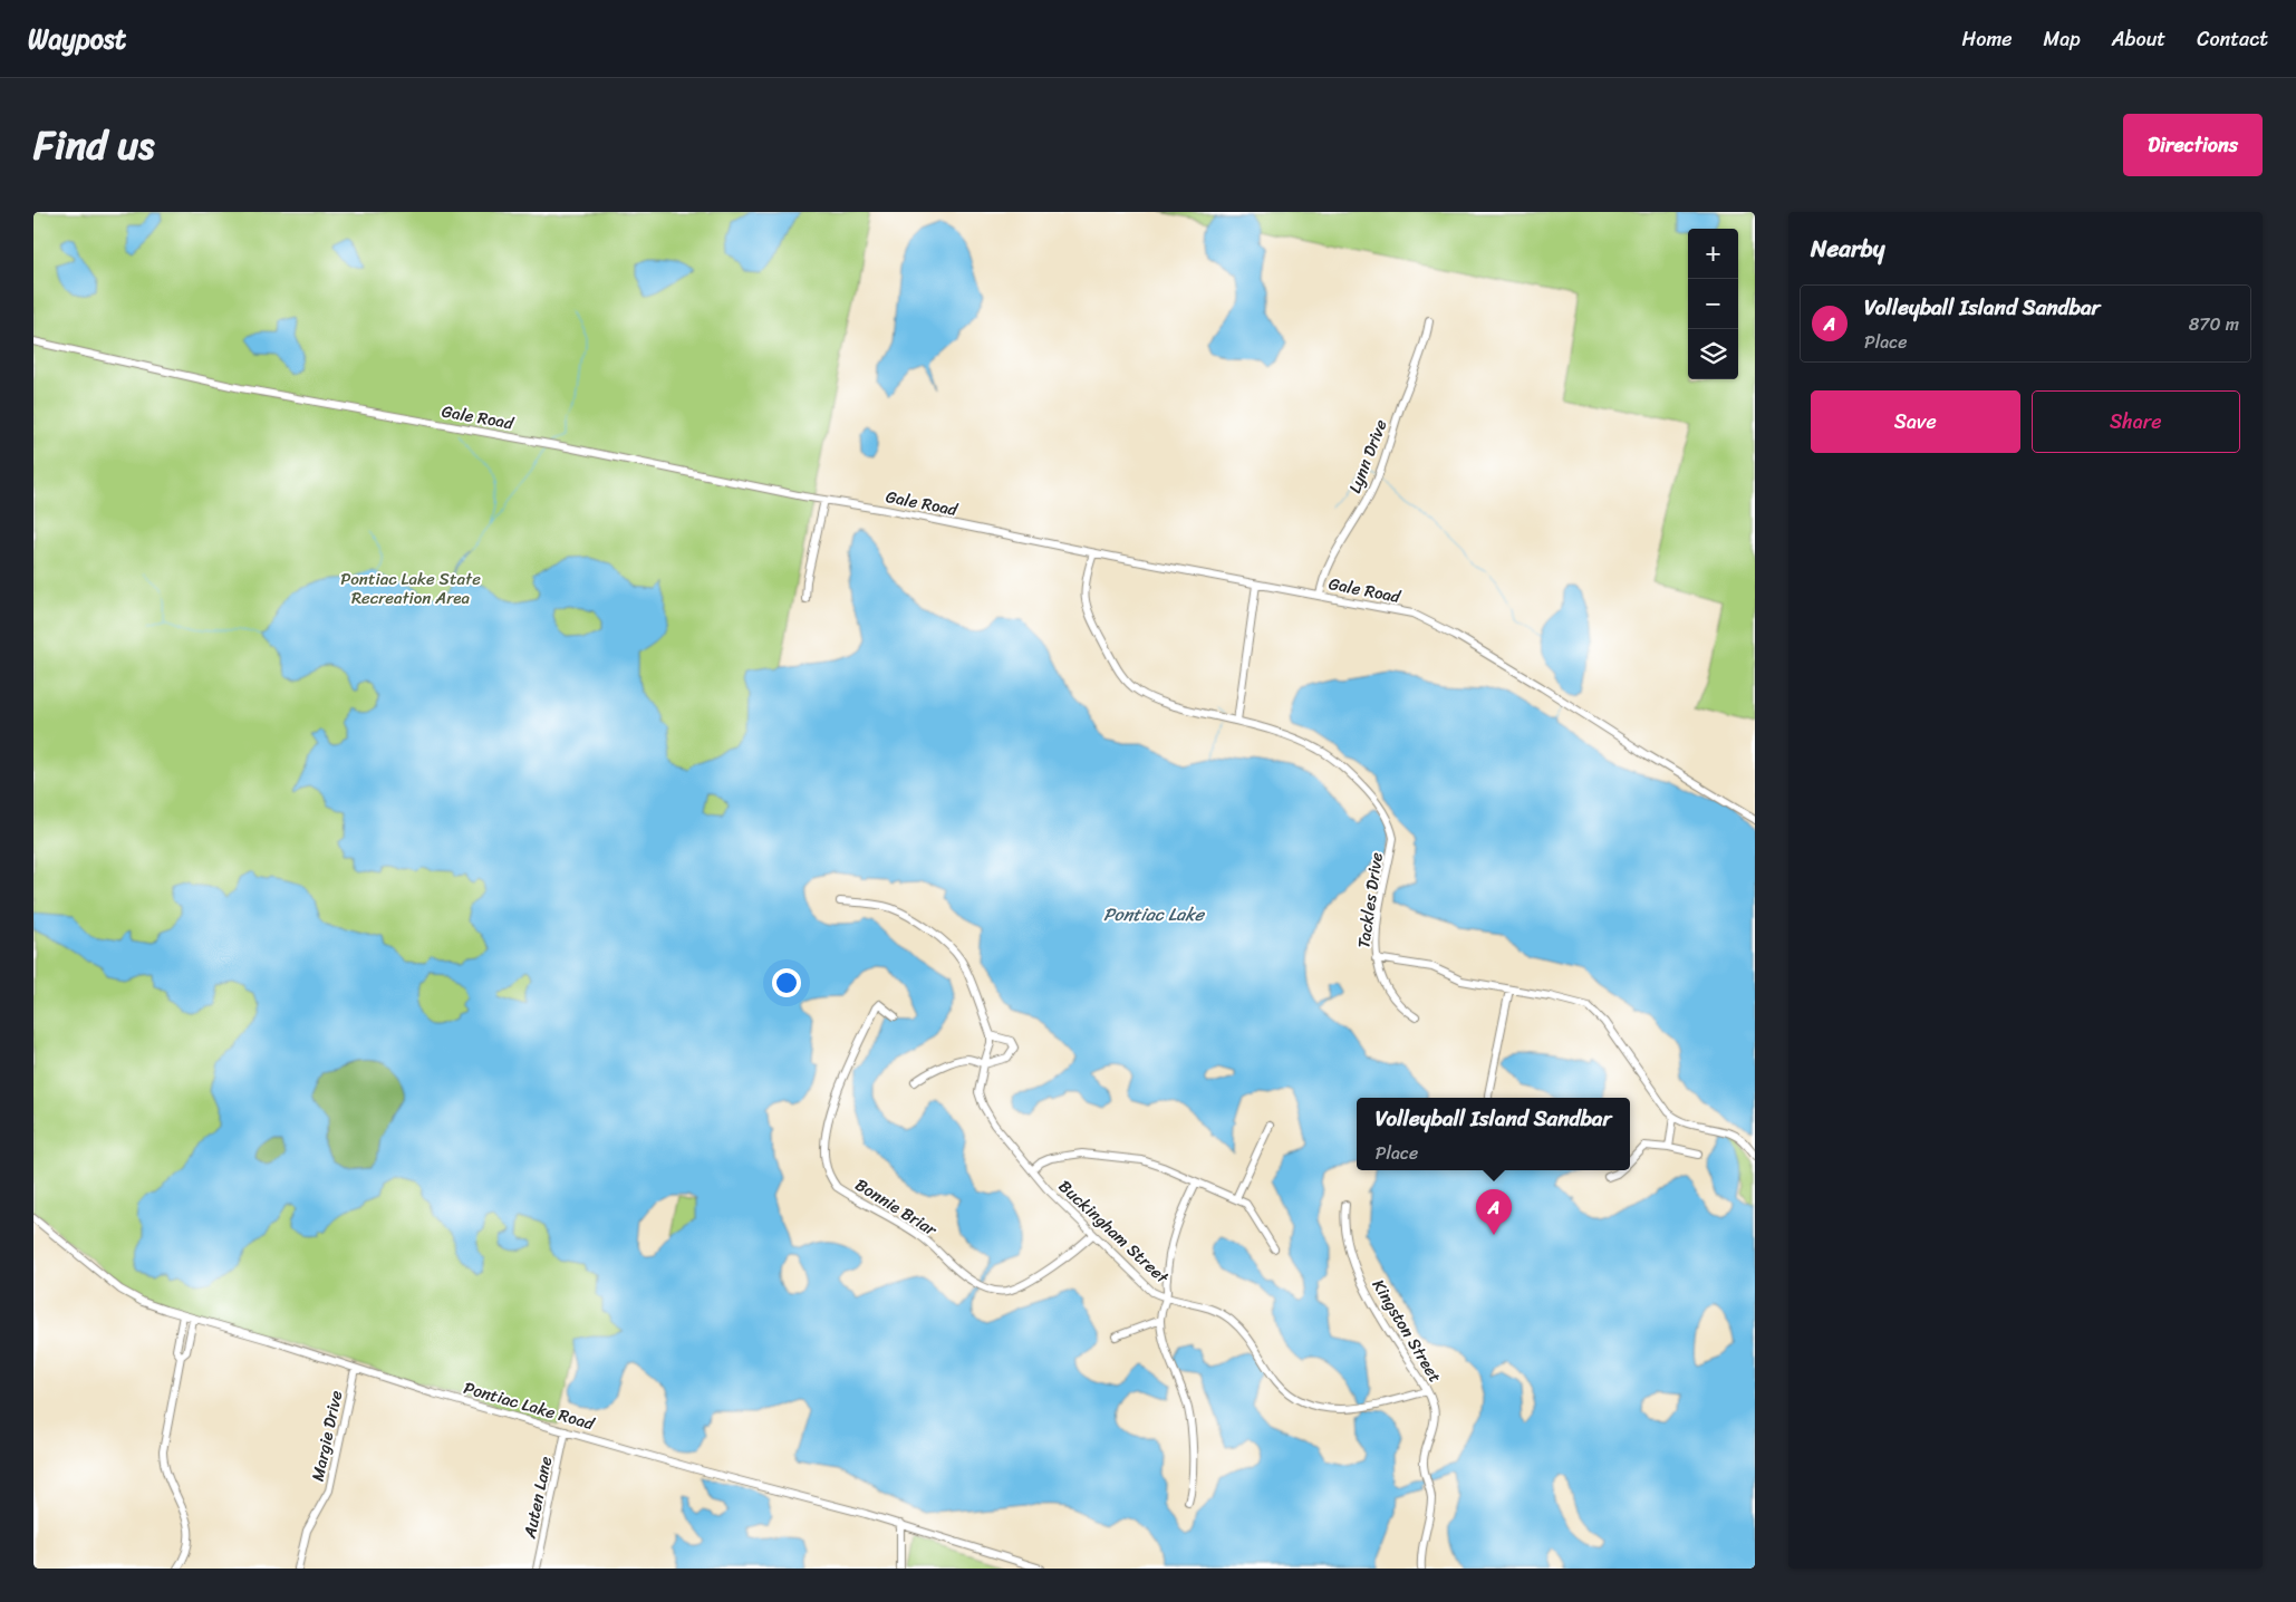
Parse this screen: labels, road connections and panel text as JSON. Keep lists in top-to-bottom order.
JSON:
{
  "streets": {
    "street": [
      "Gale Road",
      "Lynn Drive",
      "Tackles Drive",
      "Bonnie Briar",
      "Buckingham Street",
      "Kingston Street",
      "Pontiac Lake Road",
      "Margie Drive",
      "Auten Lane"
    ]
  },
  "crossings": [
    ["Gale Road", "Lynn Drive"],
    ["Gale Road", "Tackles Drive"],
    ["Bonnie Briar", "Buckingham Street"],
    ["Buckingham Street", "Kingston Street"],
    ["Pontiac Lake Road", "Margie Drive"],
    ["Pontiac Lake Road", "Auten Lane"]
  ],
  "water": ["Pontiac Lake"],
  "parks": ["Pontiac Lake State Recreation Area"],
  "page": {
    "header": "Waypost",
    "nav": [
      "Home",
      "Map",
      "About",
      "Contact"
    ],
    "title": "Find us",
    "buttons": [
      "Directions",
      ["Save", "Share"]
    ],
    "heading": "Nearby",
    "map_buttons": ["+", "−"],
    "list": [
      {
        "mark": "A",
        "name": "Volleyball Island Sandbar",
        "note": "Place",
        "value": "870 m"
      }
    ],
    "popup": ["Volleyball Island Sandbar", "Place"],
    "pins": "A"
  }
}
